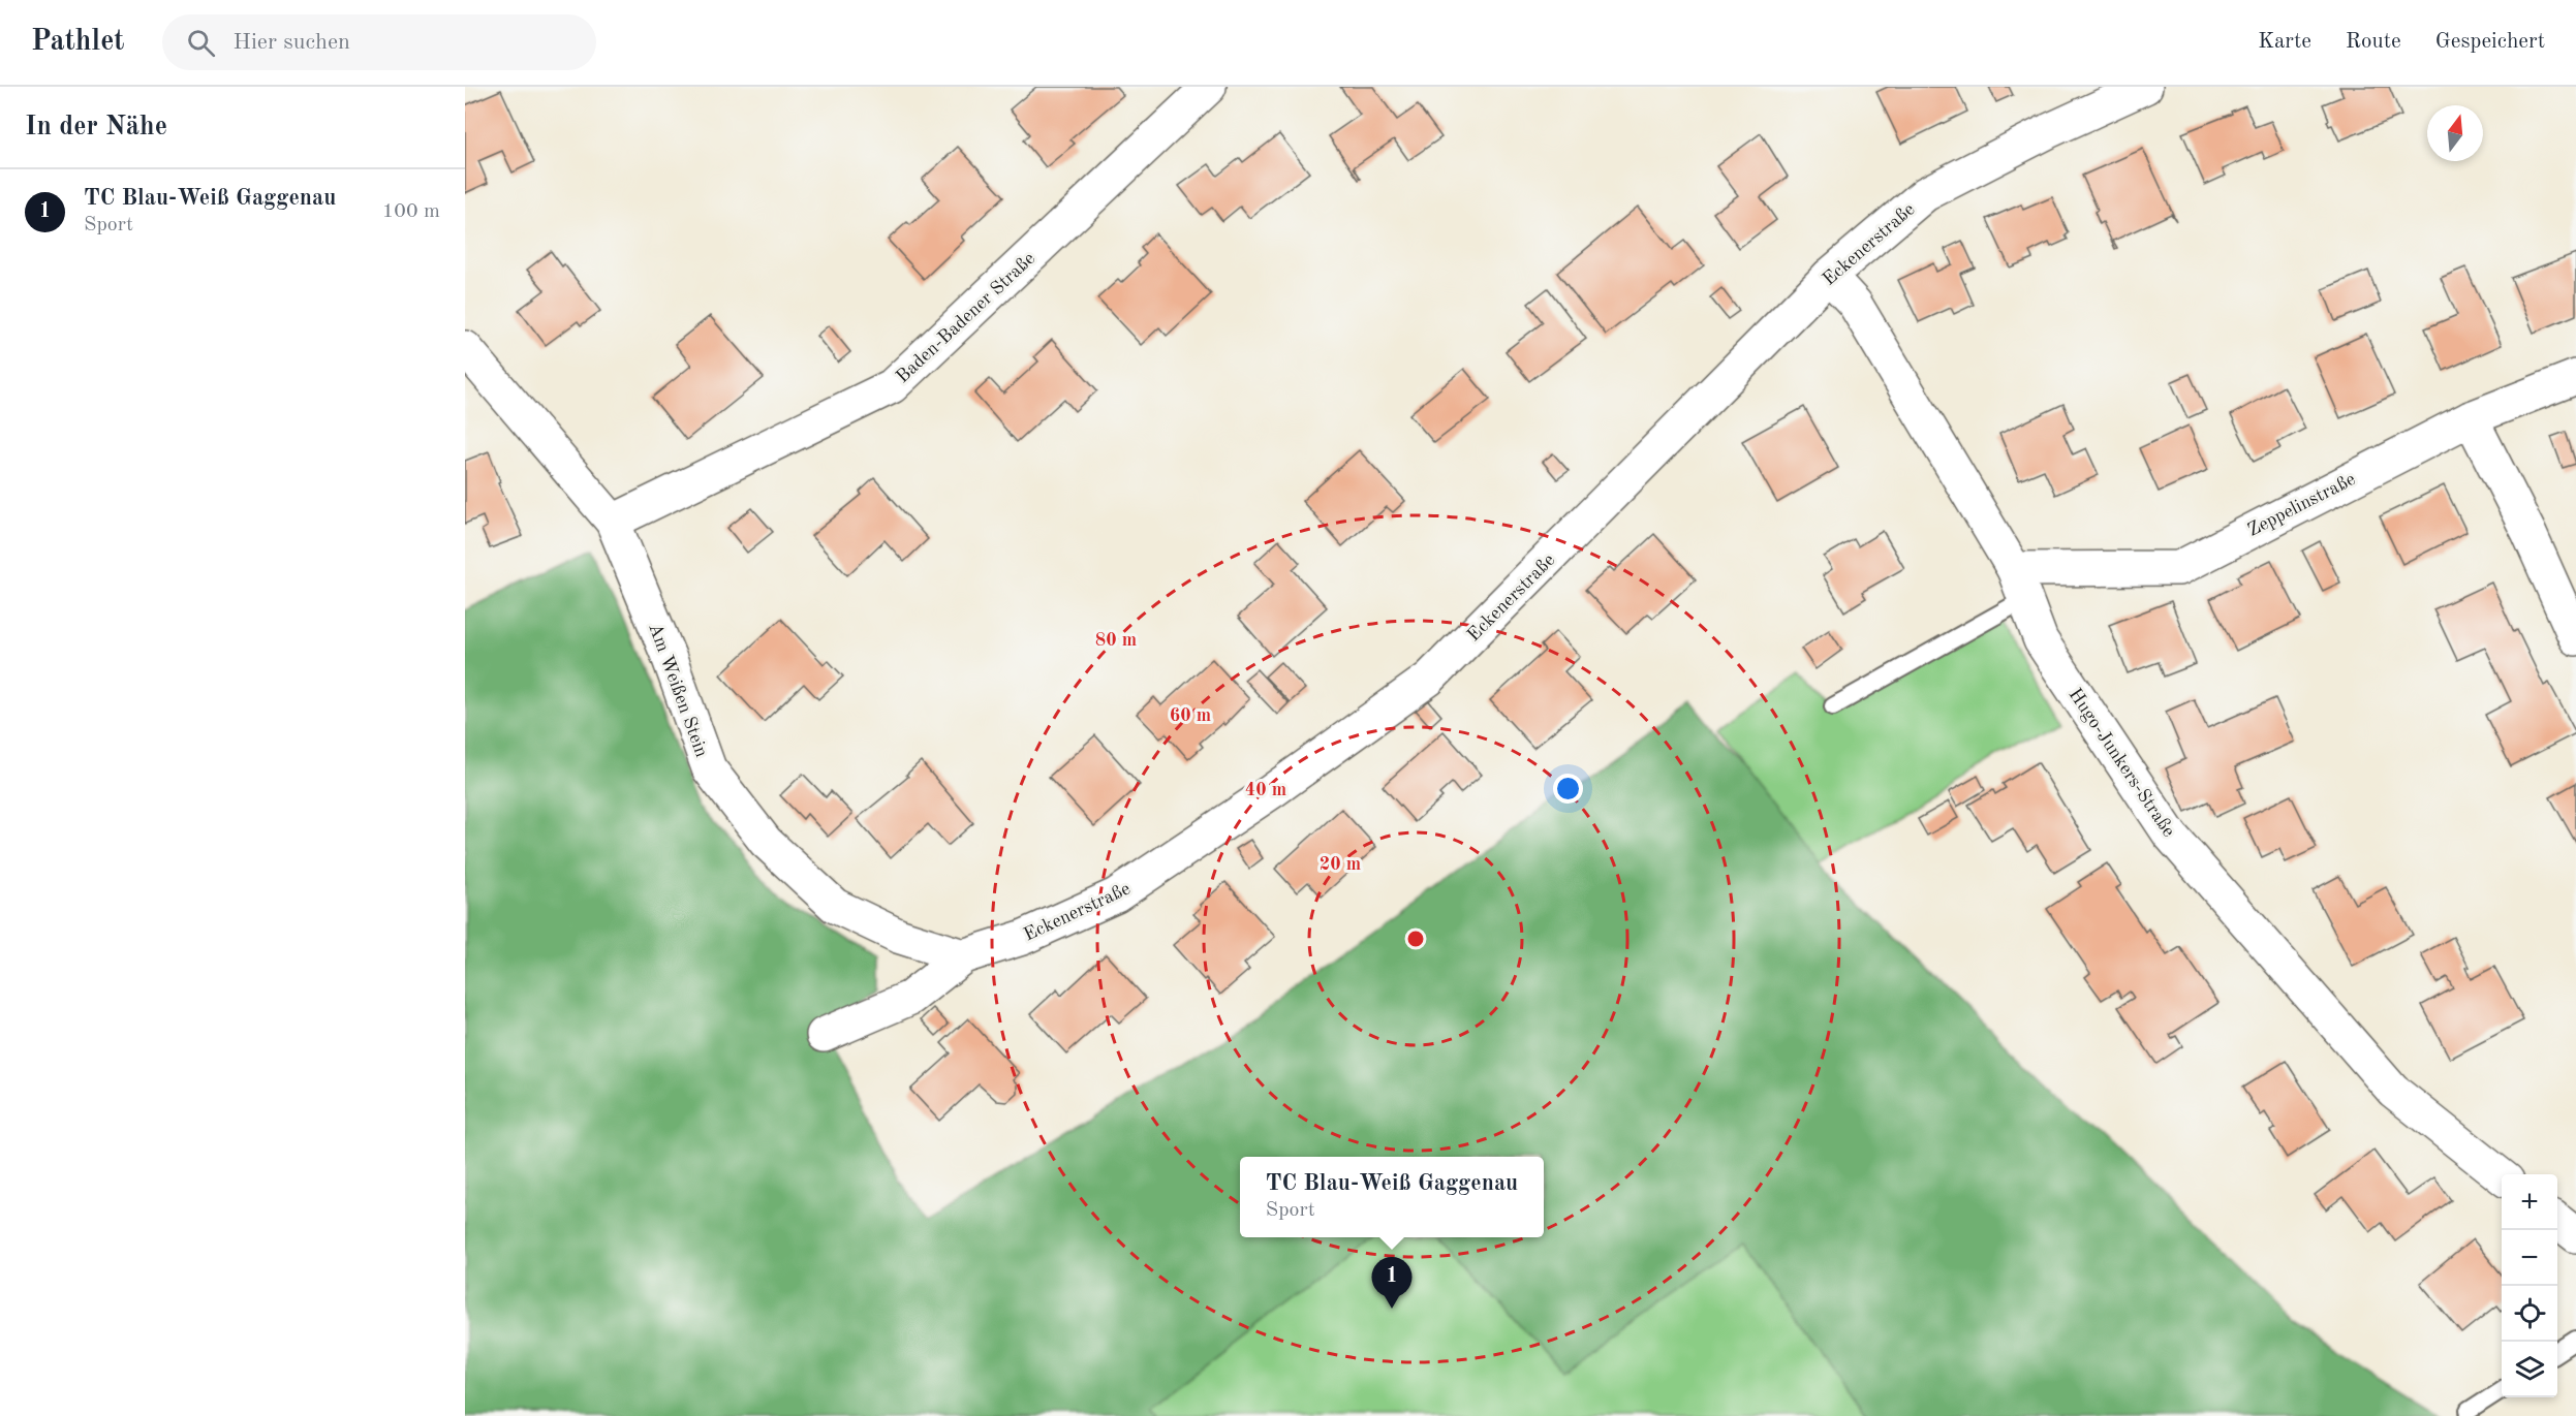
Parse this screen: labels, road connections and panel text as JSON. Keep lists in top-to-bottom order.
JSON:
{
  "streets": {
    "street": [
      "Eckenerstraße",
      "Baden-Badener Straße",
      "Zeppelinstraße",
      "Am Weißen Stein",
      "Hugo-Junkers-Straße"
    ]
  },
  "crossings": [
    ["Eckenerstraße", "Am Weißen Stein"],
    ["Eckenerstraße", "Hugo-Junkers-Straße"],
    ["Baden-Badener Straße", "Am Weißen Stein"],
    ["Zeppelinstraße", "Hugo-Junkers-Straße"]
  ],
  "north": "top",
  "page": {
    "header": "Pathlet",
    "search": "Hier suchen",
    "nav": ["Karte", "Route", "Gespeichert"],
    "heading": "In der Nähe",
    "list": [
      {
        "mark": "1",
        "name": "TC Blau-Weiß Gaggenau",
        "note": "Sport",
        "value": "100 m"
      }
    ],
    "popup": ["TC Blau-Weiß Gaggenau", "Sport"],
    "map_buttons": ["+", "−"],
    "pins": "1"
  },
  "rings": [
    "80 m",
    "60 m",
    "40 m",
    "20 m"
  ]
}
